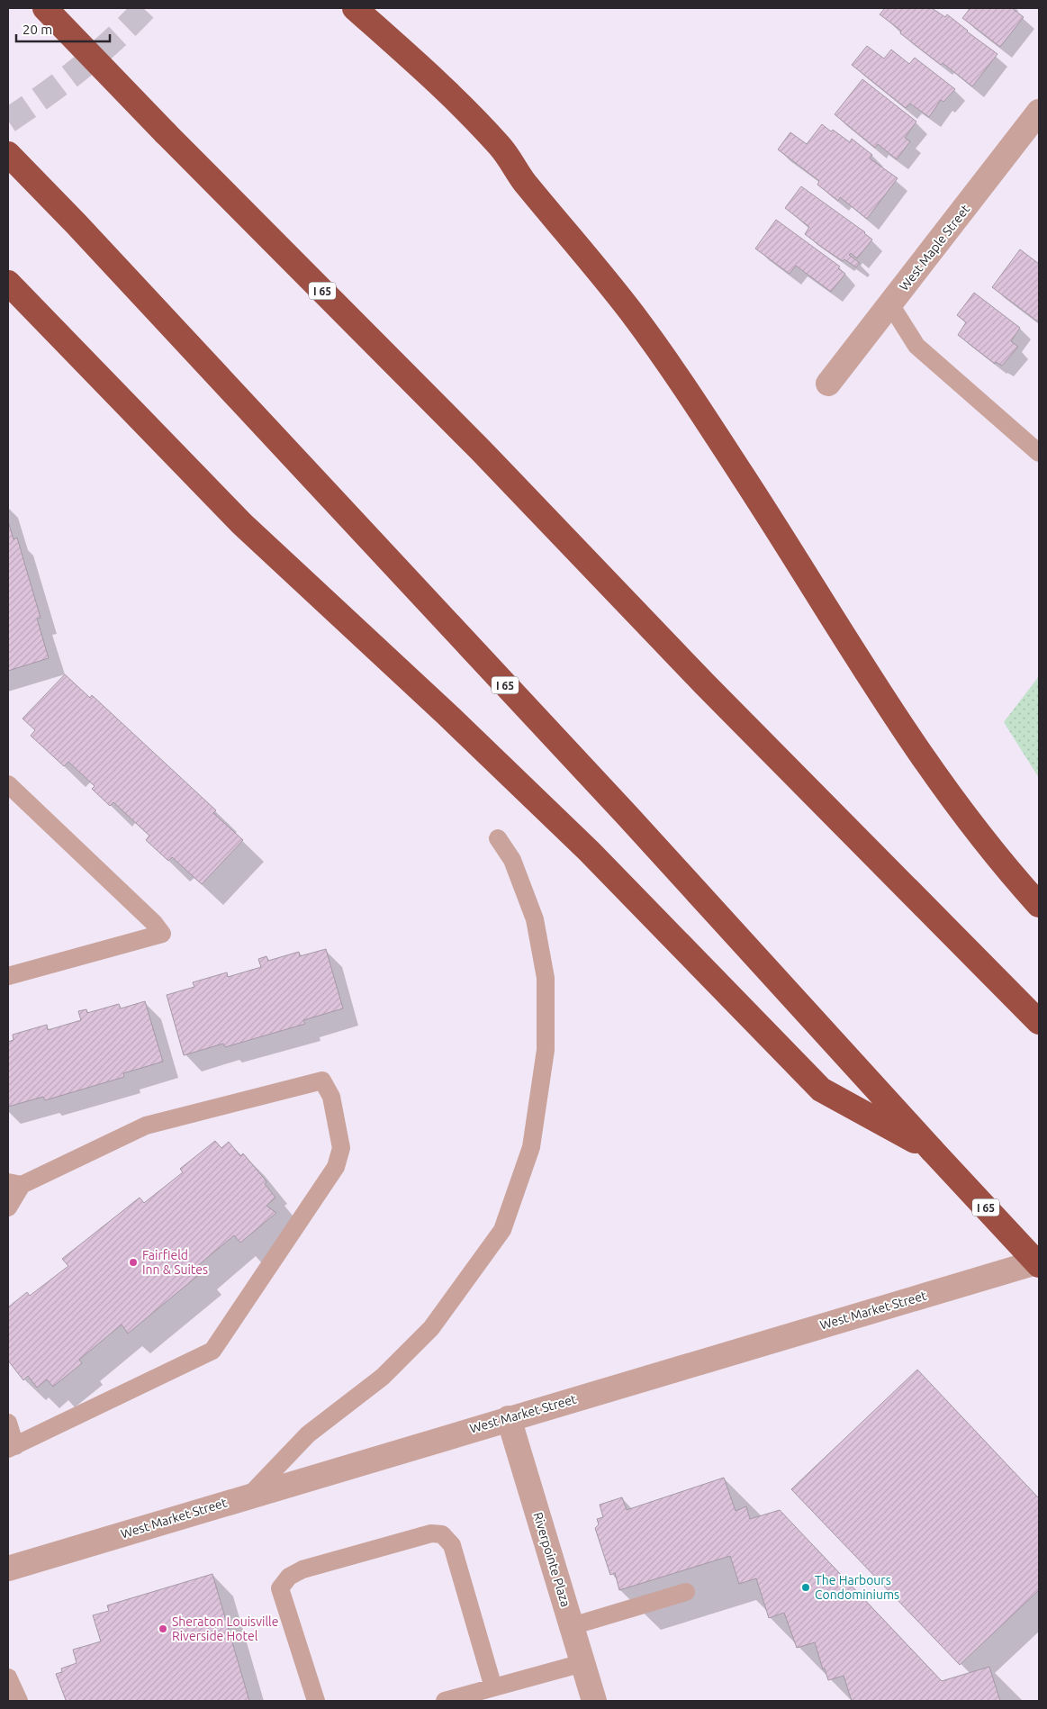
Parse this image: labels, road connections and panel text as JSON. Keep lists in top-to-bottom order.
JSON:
{
  "streets": {
    "highway": ["I 65"],
    "street": ["West Maple Street", "West Market Street", "Riverpointe Plaza"]
  },
  "crossings": [
    ["West Market Street", "Riverpointe Plaza"]
  ],
  "places": ["Fairfield Inn & Suites", "The Harbours Condominiums", "Sheraton Louisville Riverside Hotel"],
  "scale_bar": "20 m"
}
